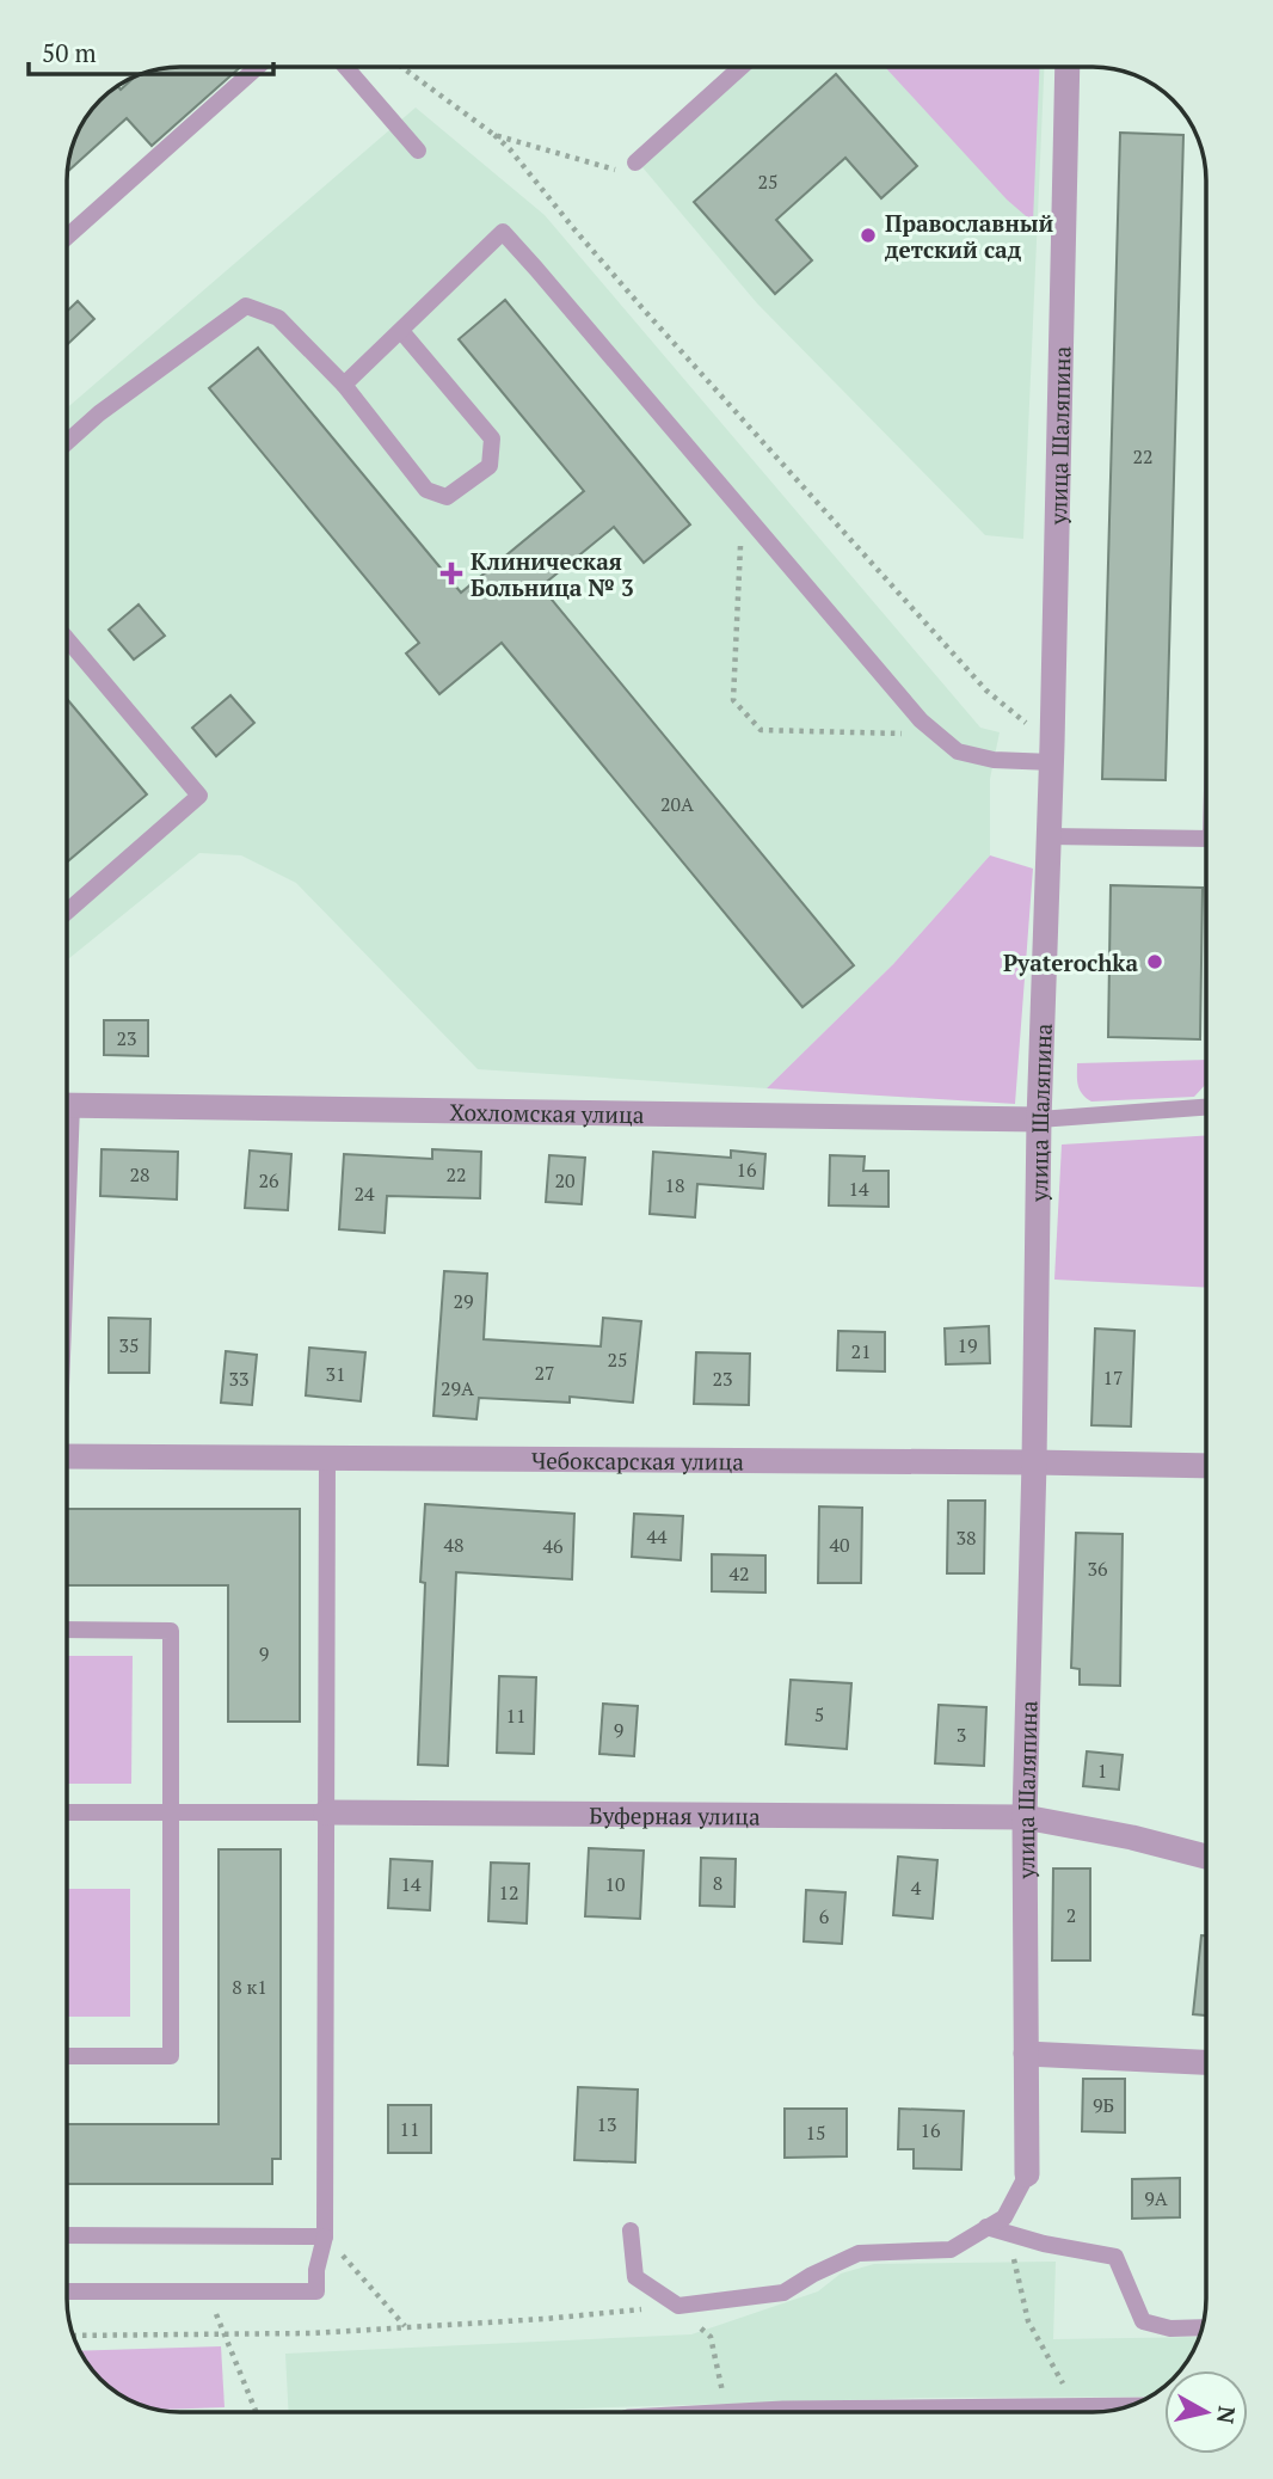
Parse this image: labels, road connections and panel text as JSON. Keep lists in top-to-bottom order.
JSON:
{
  "streets": {
    "street": [
      "улица Шаляпина",
      "Хохломская улица",
      "Чебоксарская улица",
      "Буферная улица"
    ]
  },
  "crossings": [
    ["улица Шаляпина", "Хохломская улица"],
    ["улица Шаляпина", "Чебоксарская улица"],
    ["улица Шаляпина", "Буферная улица"]
  ],
  "places": {
    "other": ["Православный детский сад", "Pyaterochka"],
    "health": ["Клиническая Больница № 3"]
  },
  "house_numbers": [
    "25",
    "22",
    "20А",
    "23",
    "16",
    "28",
    "22",
    "26",
    "20",
    "18",
    "14",
    "24",
    "29",
    "35",
    "19",
    "21",
    "25",
    "27",
    "31",
    "17",
    "33",
    "23",
    "29А",
    "44",
    "38",
    "48",
    "40",
    "46",
    "36",
    "42",
    "9",
    "5",
    "11",
    "9",
    "3",
    "1",
    "8",
    "14",
    "10",
    "4",
    "12",
    "2",
    "6",
    "8 к1",
    "9Б",
    "13",
    "11",
    "16",
    "15",
    "9А"
  ],
  "scale_bar": "50 m",
  "north": "right"
}
